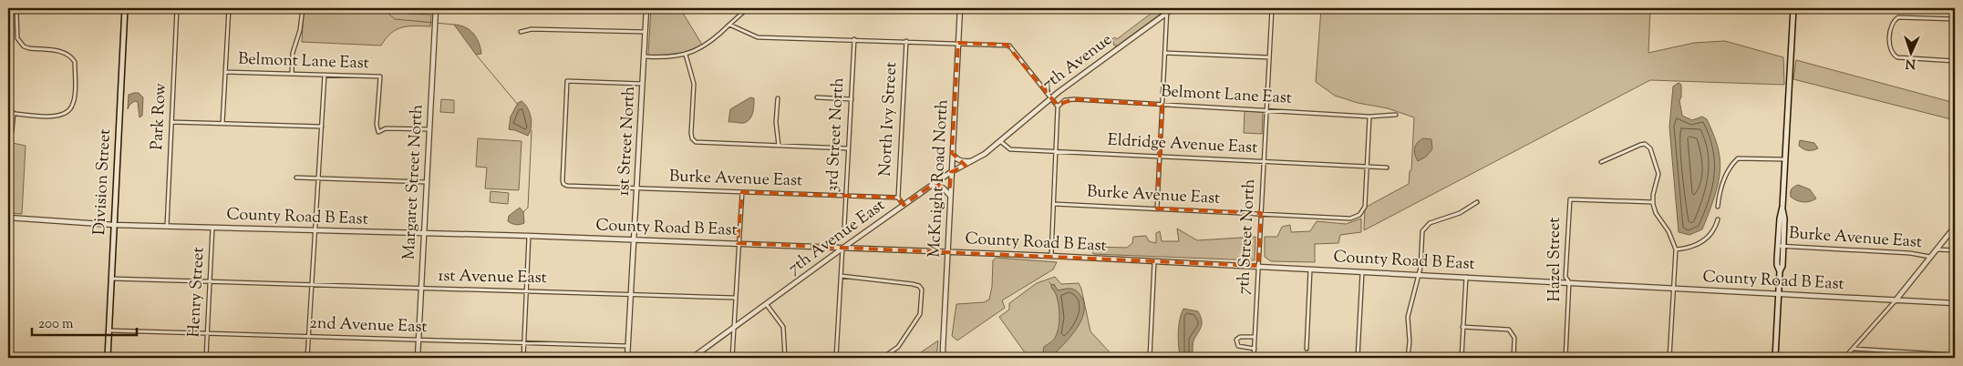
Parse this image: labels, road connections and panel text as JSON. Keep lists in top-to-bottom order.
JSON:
{
  "streets": {
    "main road": ["Division Street"],
    "street": [
      "Belmont Lane East",
      "7th Avenue",
      "Park Row",
      "North Ivy Street",
      "3rd Street North",
      "1st Street North",
      "Eldridge Avenue East",
      "McKnight Road North",
      "Burke Avenue East",
      "Margaret Street North",
      "County Road B East",
      "7th Street North",
      "7th Avenue East",
      "Hazel Street",
      "1st Avenue East",
      "Henry Street",
      "2nd Avenue East"
    ]
  },
  "crossings": [
    ["Belmont Lane East", "Margaret Street North"],
    ["Belmont Lane East", "7th Street North"],
    ["7th Avenue", "Eldridge Avenue East"],
    ["7th Avenue", "7th Avenue East"],
    ["Park Row", "County Road B East"],
    ["North Ivy Street", "Burke Avenue East"],
    ["3rd Street North", "Burke Avenue East"],
    ["1st Street North", "Burke Avenue East"],
    ["1st Street North", "County Road B East"],
    ["1st Street North", "1st Avenue East"],
    ["1st Street North", "2nd Avenue East"],
    ["Eldridge Avenue East", "Burke Avenue East"],
    ["Eldridge Avenue East", "7th Street North"],
    ["Eldridge Avenue East", "7th Avenue East"],
    ["McKnight Road North", "County Road B East"],
    ["McKnight Road North", "7th Avenue East"],
    ["Burke Avenue East", "7th Street North"],
    ["Division Street", "County Road B East"],
    ["Division Street", "1st Avenue East"],
    ["Division Street", "2nd Avenue East"],
    ["Margaret Street North", "County Road B East"],
    ["Margaret Street North", "1st Avenue East"],
    ["Margaret Street North", "2nd Avenue East"],
    ["County Road B East", "7th Street North"],
    ["County Road B East", "7th Avenue East"],
    ["County Road B East", "Hazel Street"],
    ["County Road B East", "Henry Street"],
    ["1st Avenue East", "Henry Street"],
    ["Henry Street", "2nd Avenue East"]
  ],
  "scale_bar": "200 m",
  "north": "bottom"
}
